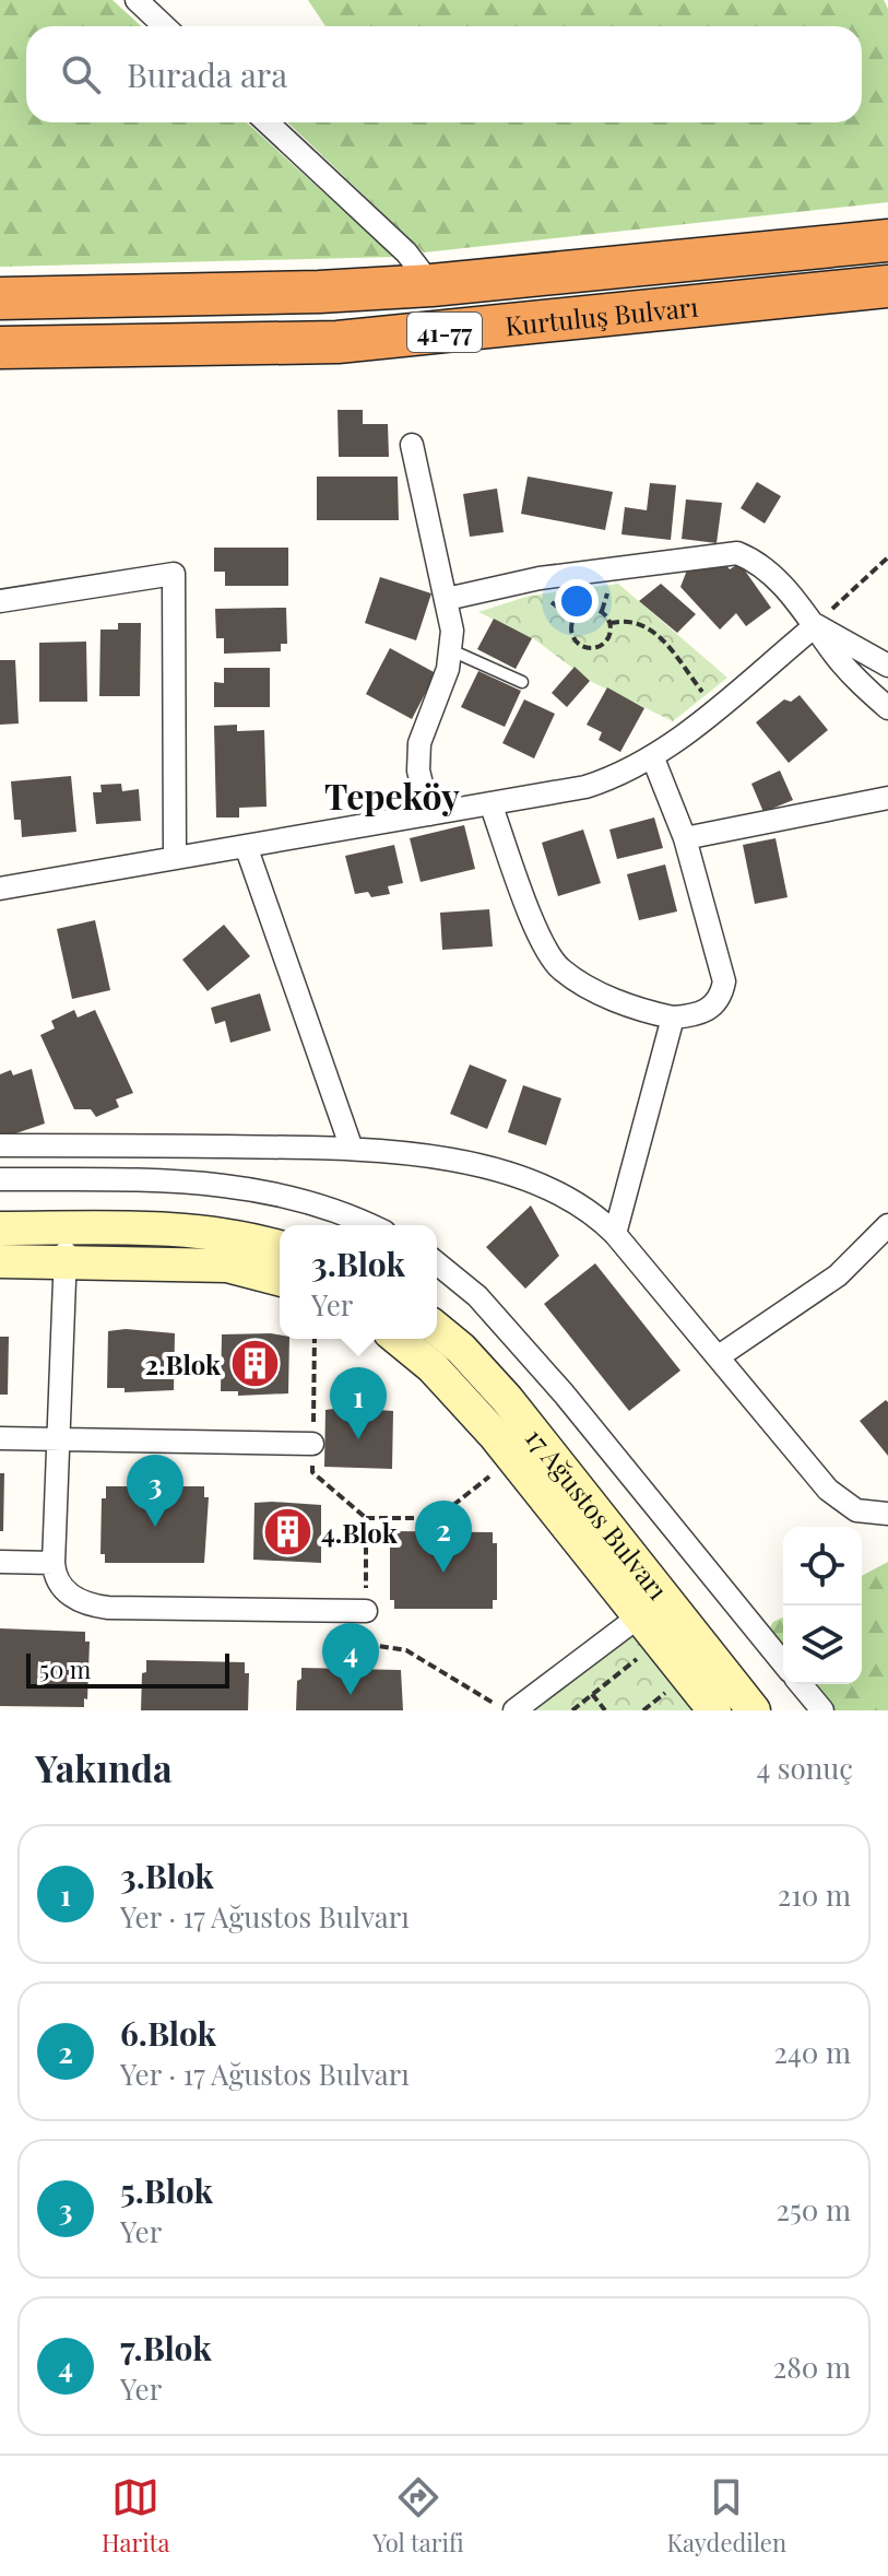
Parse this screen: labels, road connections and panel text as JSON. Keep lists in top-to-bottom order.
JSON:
{
  "streets": {
    "highway": ["Kurtuluş Bulvarı", "41-77"],
    "main road": ["17 Ağustos Bulvarı"]
  },
  "districts": ["Tepeköy"],
  "places": {
    "building": ["2.Blok", "4.Blok"]
  },
  "scale_bar": "50 m",
  "page": {
    "search": "Burada ara",
    "popup": ["3.Blok", "Yer"],
    "pins": [
      "1",
      "3",
      "2",
      "4"
    ],
    "scale": "50 m",
    "heading": ["Yakında", "4 sonuç"],
    "list": [
      {
        "mark": "1",
        "name": "3.Blok",
        "note": "Yer · 17 Ağustos Bulvarı",
        "value": "210 m"
      },
      {
        "mark": "2",
        "name": "6.Blok",
        "note": "Yer · 17 Ağustos Bulvarı",
        "value": "240 m"
      },
      {
        "mark": "3",
        "name": "5.Blok",
        "note": "Yer",
        "value": "250 m"
      },
      {
        "mark": "4",
        "name": "7.Blok",
        "note": "Yer",
        "value": "280 m"
      }
    ],
    "nav": ["Harita", "Yol tarifi", "Kaydedilen"]
  }
}
